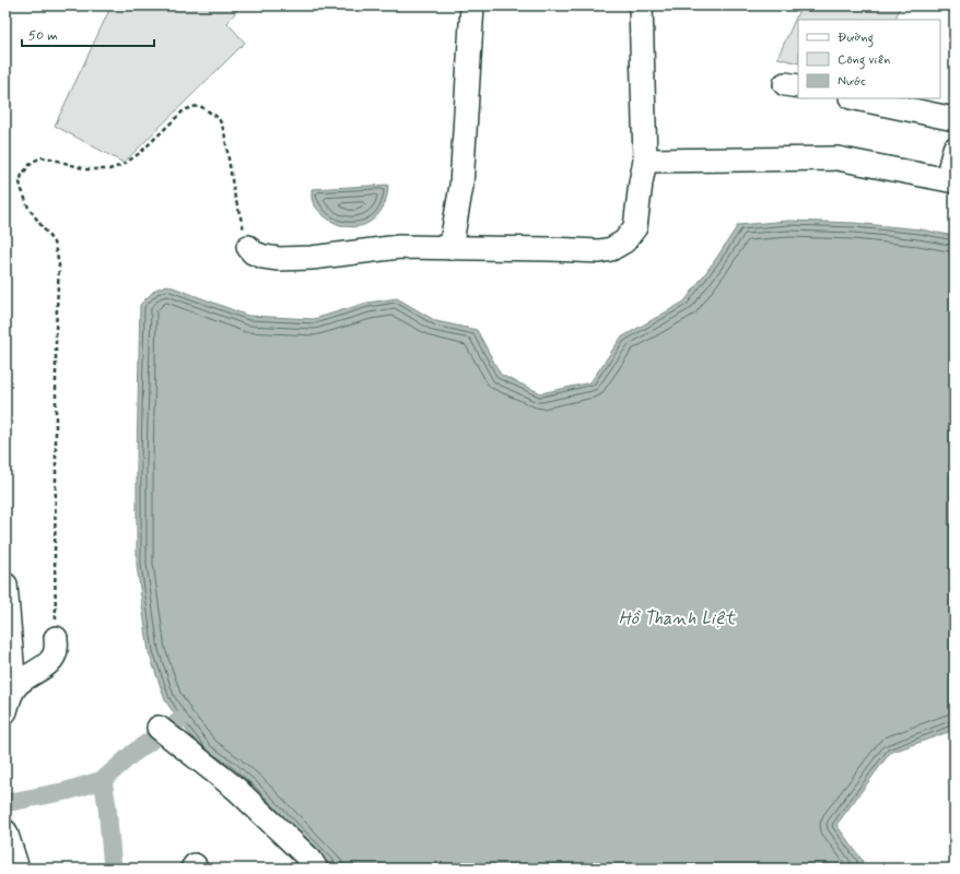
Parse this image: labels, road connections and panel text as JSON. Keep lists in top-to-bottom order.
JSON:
{
  "water": ["Hồ Thanh Liệt"],
  "legend": ["Đường", "Công viên", "Nước"],
  "scale_bar": "50 m"
}
